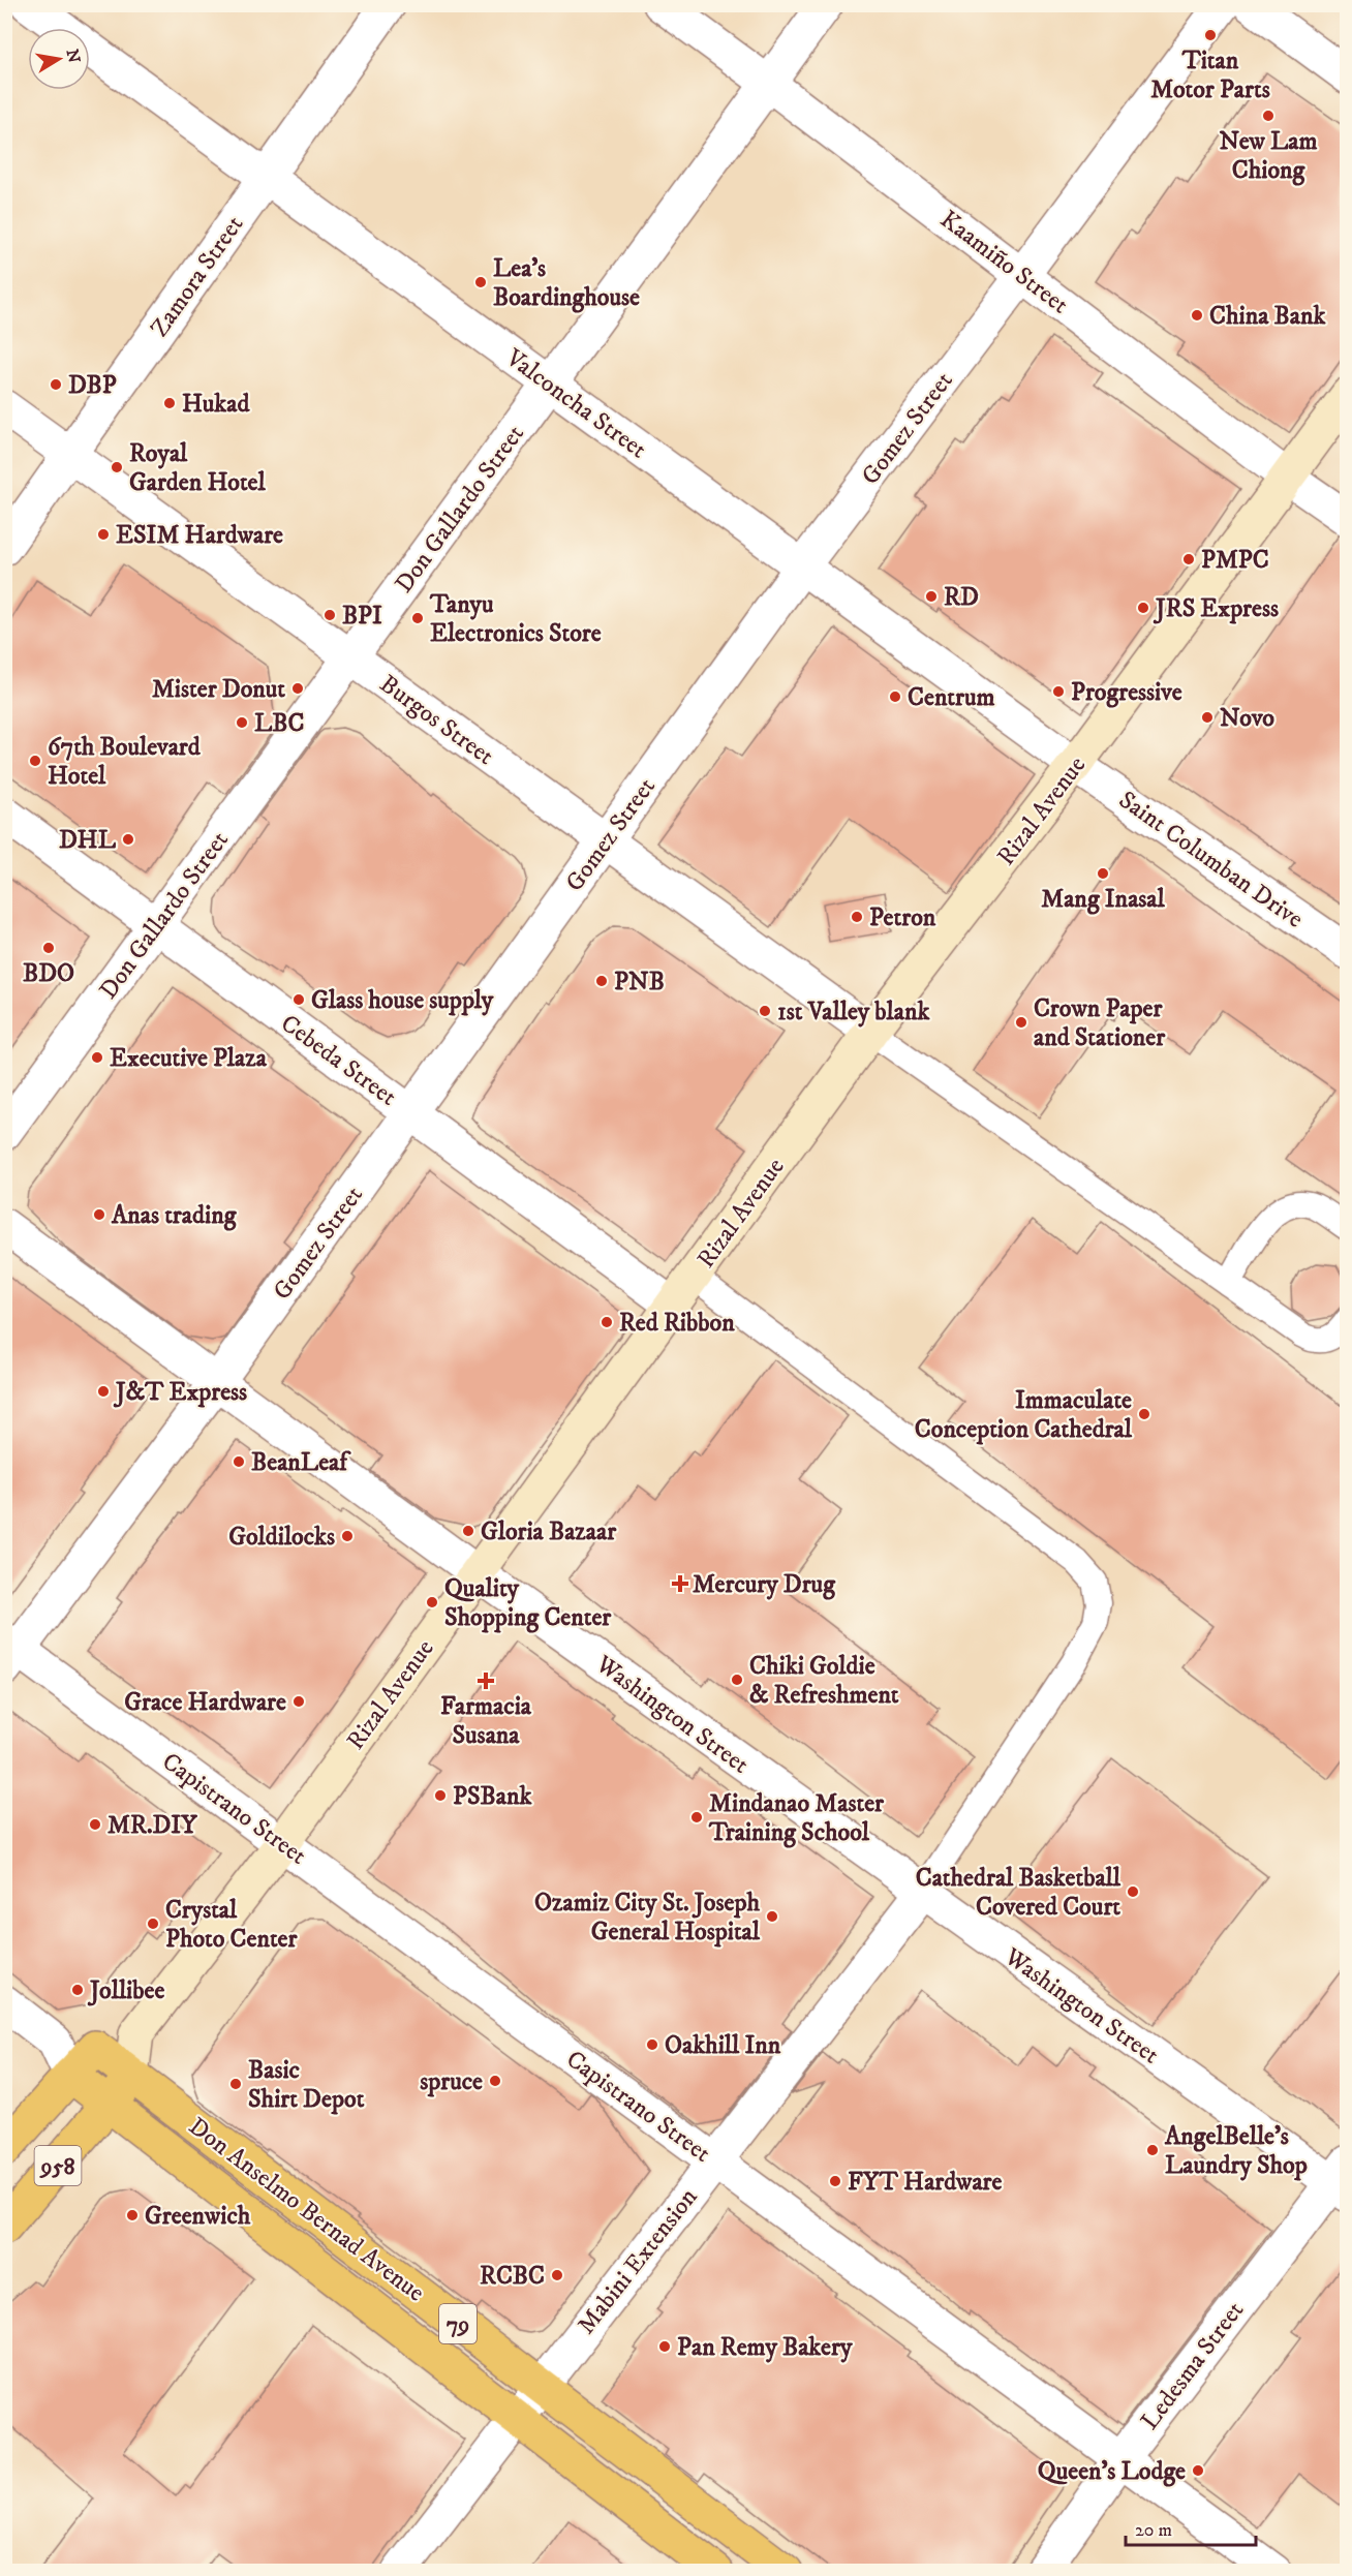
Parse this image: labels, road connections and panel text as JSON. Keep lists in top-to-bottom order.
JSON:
{
  "streets": {
    "main road": [
      "Rizal Avenue",
      "958",
      "Don Anselmo Bernad Avenue",
      "79"
    ],
    "street": [
      "Kaamiño Street",
      "Zamora Street",
      "Valconcha Street",
      "Gomez Street",
      "Don Gallardo Street",
      "Burgos Street",
      "Saint Columban Drive",
      "Cebeda Street",
      "Washington Street",
      "Capistrano Street",
      "Mabini Extension",
      "Ledesma Street"
    ]
  },
  "crossings": [
    ["Kaamiño Street", "Gomez Street"],
    ["Kaamiño Street", "Don Gallardo Street"],
    ["Kaamiño Street", "Rizal Avenue"],
    ["Zamora Street", "Valconcha Street"],
    ["Zamora Street", "Burgos Street"],
    ["Valconcha Street", "Gomez Street"],
    ["Valconcha Street", "Don Gallardo Street"],
    ["Valconcha Street", "Rizal Avenue"],
    ["Valconcha Street", "Saint Columban Drive"],
    ["Gomez Street", "Burgos Street"],
    ["Gomez Street", "Cebeda Street"],
    ["Gomez Street", "Washington Street"],
    ["Gomez Street", "Capistrano Street"],
    ["Don Gallardo Street", "Burgos Street"],
    ["Don Gallardo Street", "Cebeda Street"],
    ["Burgos Street", "Rizal Avenue"],
    ["Rizal Avenue", "Saint Columban Drive"],
    ["Rizal Avenue", "Cebeda Street"],
    ["Rizal Avenue", "Washington Street"],
    ["Rizal Avenue", "Capistrano Street"],
    ["Washington Street", "Mabini Extension"],
    ["Washington Street", "Ledesma Street"],
    ["Capistrano Street", "Mabini Extension"],
    ["Capistrano Street", "Ledesma Street"],
    ["958", "Don Anselmo Bernad Avenue"],
    ["Don Anselmo Bernad Avenue", "Mabini Extension"]
  ],
  "places": {
    "other": [
      "Titan Motor Parts",
      "New Lam Chiong",
      "Lea’s Boardinghouse",
      "China Bank",
      "DBP",
      "Hukad",
      "Royal Garden Hotel",
      "ESIM Hardware",
      "PMPC",
      "RD",
      "JRS Express",
      "BPI",
      "Tanyu Electronics Store",
      "Mister Donut",
      "Progressive",
      "Centrum",
      "Novo",
      "LBC",
      "67th Boulevard Hotel",
      "DHL",
      "Mang Inasal",
      "Petron",
      "BDO",
      "PNB",
      "Glass house supply",
      "1st Valley blank",
      "Crown Paper and Stationer",
      "Executive Plaza",
      "Anas trading",
      "Red Ribbon",
      "J&T Express",
      "Immaculate Conception Cathedral",
      "BeanLeaf",
      "Gloria Bazaar",
      "Goldilocks",
      "Quality Shopping Center",
      "Chiki Goldie & Refreshment",
      "Grace Hardware",
      "PSBank",
      "Mindanao Master Training School",
      "MR.DIY",
      "Cathedral Basketball Covered Court",
      "Ozamiz City St. Joseph General Hospital",
      "Crystal Photo Center",
      "Jollibee",
      "Oakhill Inn",
      "spruce",
      "Basic Shirt Depot",
      "AngelBelle's Laundry Shop",
      "FYT Hardware",
      "Greenwich",
      "RCBC",
      "Pan Remy Bakery",
      "Queen's Lodge"
    ],
    "health": ["Mercury Drug", "Farmacia Susana"]
  },
  "scale_bar": "20 m",
  "north": "right"
}
